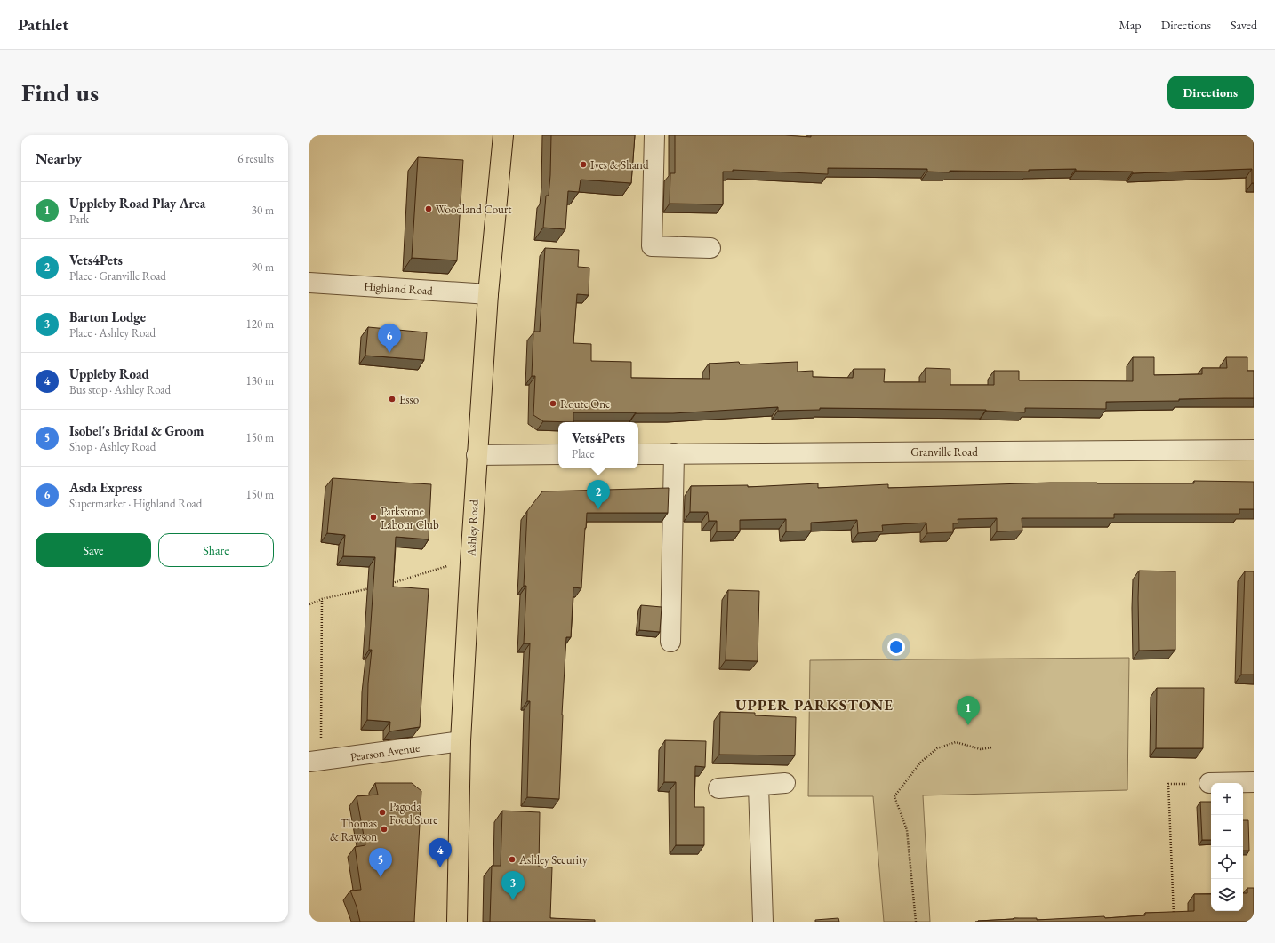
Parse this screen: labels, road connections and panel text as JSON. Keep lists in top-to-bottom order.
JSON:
{
  "streets": {
    "main road": ["Ashley Road"],
    "street": ["Highland Road", "Granville Road", "Pearson Avenue"]
  },
  "crossings": [
    ["Highland Road", "Ashley Road"],
    ["Ashley Road", "Pearson Avenue"]
  ],
  "districts": ["UPPER PARKSTONE"],
  "places": [
    "Ives & Shand",
    "Woodland Court",
    "Esso",
    "Route One",
    "Parkstone Labour Club",
    "Pagoda Food Store",
    "Thomas & Rawson",
    "Ashley Security"
  ],
  "page": {
    "header": "Pathlet",
    "nav": ["Map", "Directions", "Saved"],
    "buttons": [
      "Directions",
      ["Save", "Share"]
    ],
    "title": "Find us",
    "heading": ["Nearby", "6 results"],
    "list": [
      {
        "mark": "1",
        "name": "Uppleby Road Play Area",
        "note": "Park",
        "value": "30 m"
      },
      {
        "mark": "2",
        "name": "Vets4Pets",
        "note": "Place · Granville Road",
        "value": "90 m"
      },
      {
        "mark": "3",
        "name": "Barton Lodge",
        "note": "Place · Ashley Road",
        "value": "120 m"
      },
      {
        "mark": "4",
        "name": "Uppleby Road",
        "note": "Bus stop · Ashley Road",
        "value": "130 m"
      },
      {
        "mark": "5",
        "name": "Isobel's Bridal & Groom",
        "note": "Shop · Ashley Road",
        "value": "150 m"
      },
      {
        "mark": "6",
        "name": "Asda Express",
        "note": "Supermarket · Highland Road",
        "value": "150 m"
      }
    ],
    "pins": [
      "6",
      "2",
      "1",
      "4",
      "5",
      "3"
    ],
    "popup": ["Vets4Pets", "Place"],
    "map_buttons": ["+", "−"]
  }
}
